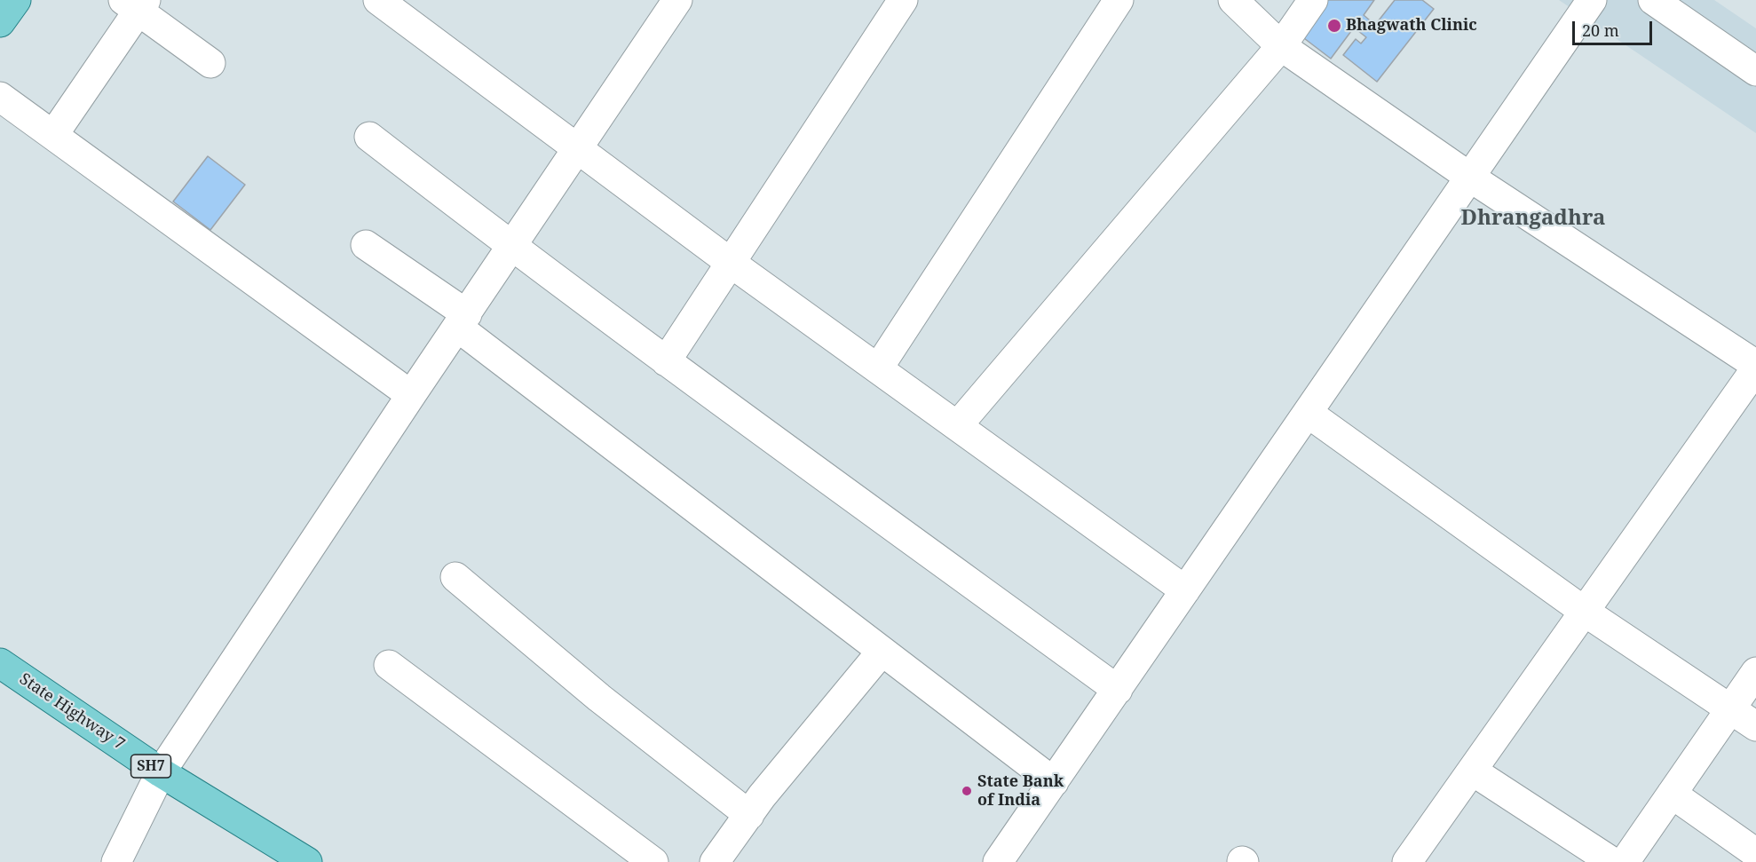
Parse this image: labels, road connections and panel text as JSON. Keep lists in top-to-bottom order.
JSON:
{
  "streets": {
    "main road": ["State Highway 7", "SH7"]
  },
  "districts": ["Dhrangadhra"],
  "places": ["Bhagwath Clinic", "State Bank of India"],
  "scale_bar": "20 m"
}
